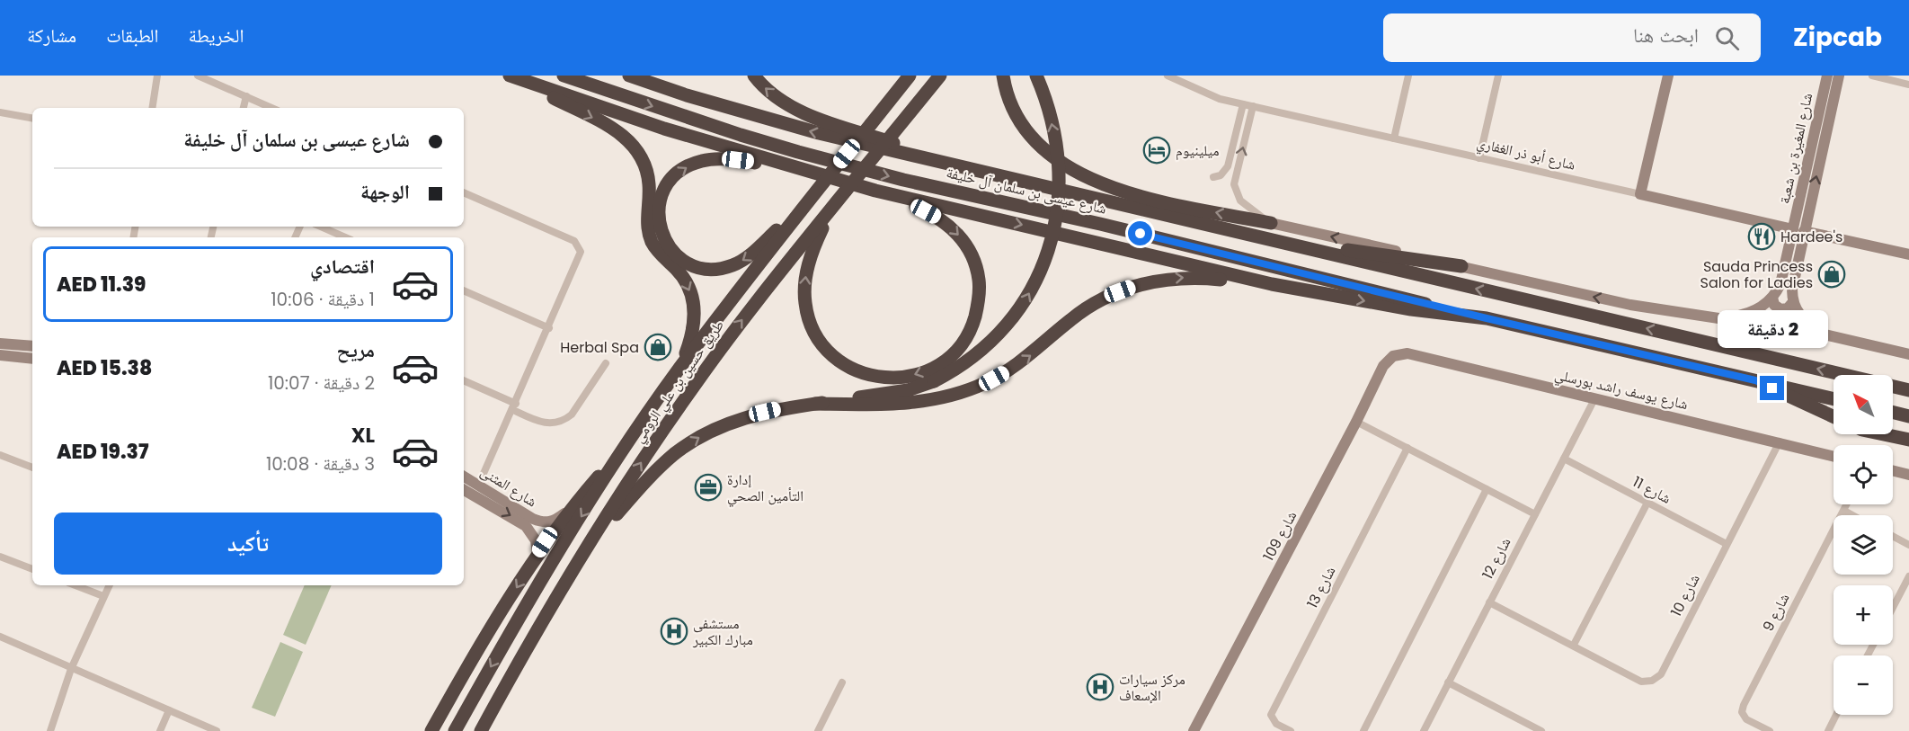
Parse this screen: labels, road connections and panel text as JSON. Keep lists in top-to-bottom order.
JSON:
{
  "streets": {
    "highway": ["شارع عيسى بن سلمان آل خليفة", "طريق حسين بن علي الرومي"],
    "street": [
      "شارع المغيرة بن شعبة",
      "شارع أبو ذر الغفاري",
      "شارع يوسف راشد بورسلي",
      "شارع المثنى",
      "شارع 11",
      "شارع 109",
      "شارع 12",
      "شارع 13",
      "شارع 10",
      "شارع 9"
    ]
  },
  "crossings": [
    ["شارع المغيرة بن شعبة", "شارع أبو ذر الغفاري"],
    ["شارع يوسف راشد بورسلي", "شارع 109"],
    ["شارع يوسف راشد بورسلي", "شارع 12"],
    ["شارع يوسف راشد بورسلي", "شارع 10"],
    ["شارع 11", "شارع 12"],
    ["شارع 11", "شارع 10"],
    ["شارع 12", "شارع 10"]
  ],
  "one_way": ["شارع المثنى"],
  "places": {
    "hotel": ["ميلينيوم"],
    "restaurant": ["Hardee's"],
    "shop": ["Sauda Princess Salon for Ladies", "Herbal Spa"],
    "office": ["إدارة التأمين الصحي"],
    "hospital": ["مستشفى مبارك الكبير", "مركز سيارات الإسعاف"]
  },
  "north": "top left",
  "page": {
    "header": "Zipcab",
    "search": "ابحث هنا",
    "nav": ["الخريطة", "الطبقات", "مشاركة"],
    "banner": ["شارع عيسى بن سلمان آل خليفة", "الوجهة"],
    "list": [
      {
        "name": "اقتصادي",
        "note": "1 دقيقة · 10:06",
        "value": "AED 11.39"
      },
      {
        "name": "مريح",
        "note": "2 دقيقة · 10:07",
        "value": "AED 15.38"
      },
      {
        "name": "XL",
        "note": "3 دقيقة · 10:08",
        "value": "AED 19.37"
      }
    ],
    "bubble": "2 دقيقة",
    "map_buttons": ["+", "−"],
    "buttons": "تأكيد"
  }
}
